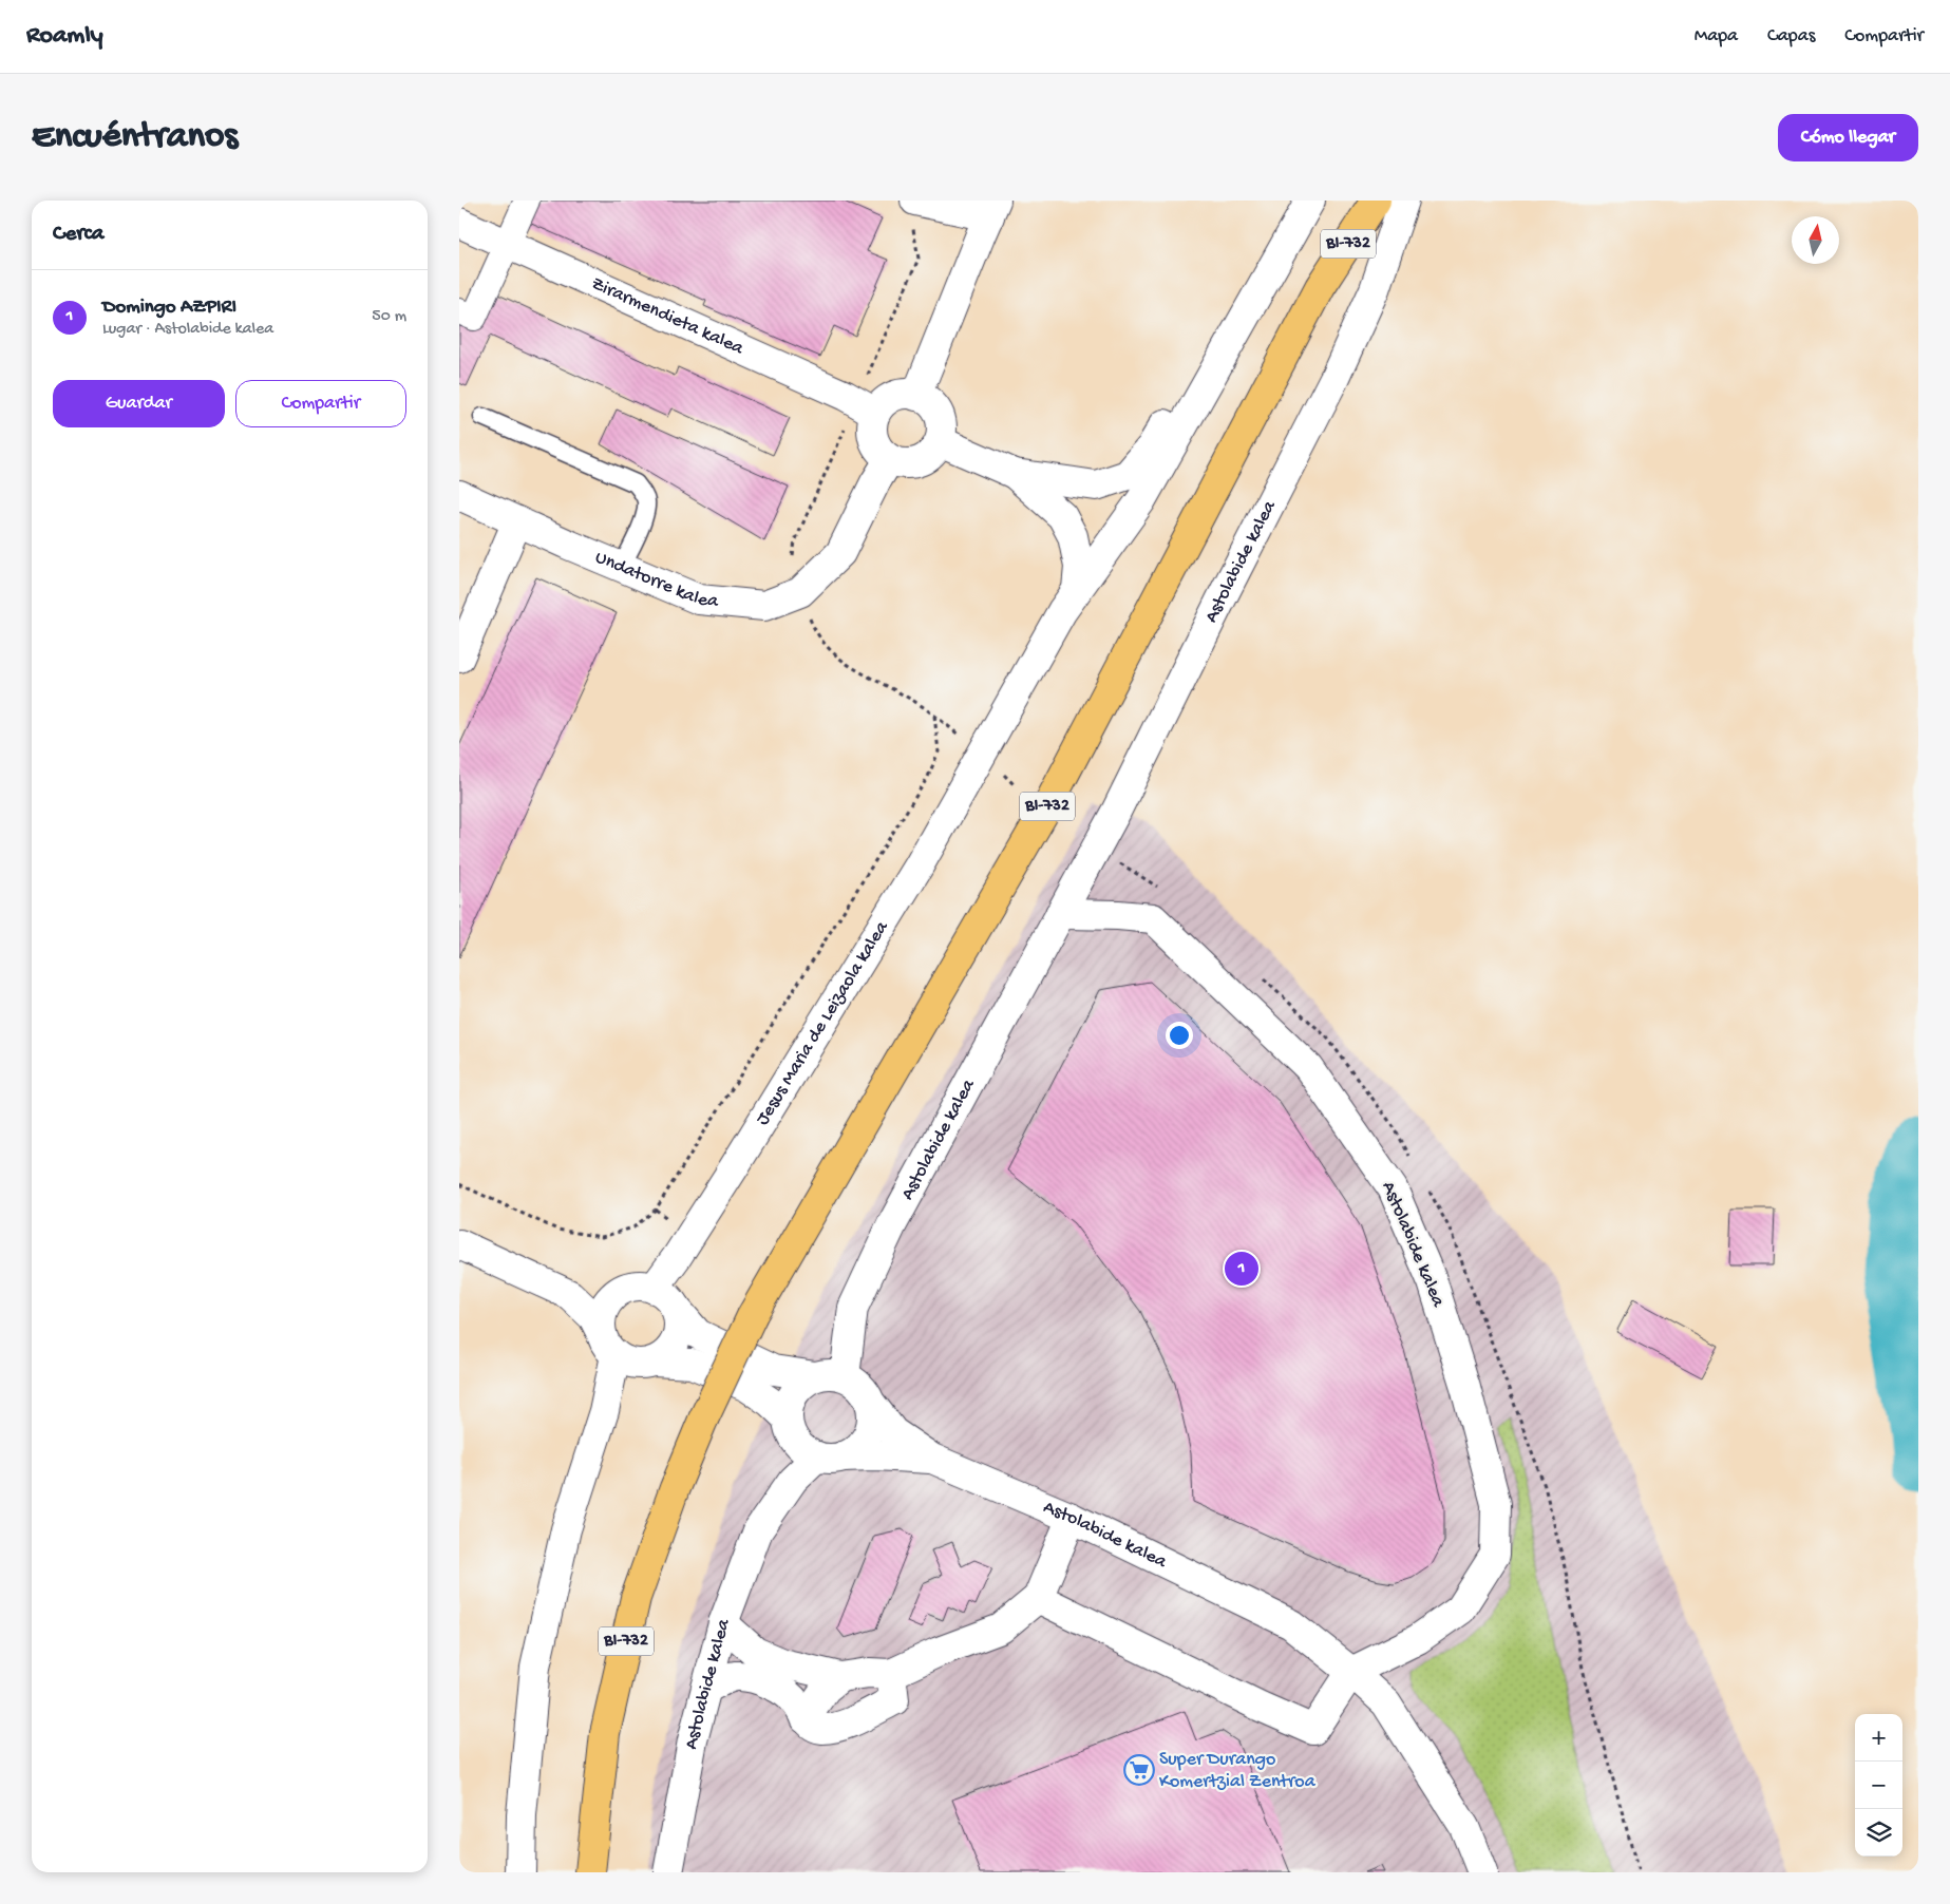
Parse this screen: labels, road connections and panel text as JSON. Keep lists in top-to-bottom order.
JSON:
{
  "streets": {
    "main road": ["BI-732"],
    "street": [
      "Zirarmendieta kalea",
      "Astolabide kalea",
      "Undatorre kalea",
      "Jesus Maria de Leizaola kalea"
    ]
  },
  "places": {
    "supermarket": ["Super Durango Komertzial Zentroa"]
  },
  "north": "top",
  "page": {
    "header": "Roamly",
    "nav": ["Mapa", "Capas", "Compartir"],
    "buttons": [
      "Cómo llegar",
      ["Guardar", "Compartir"]
    ],
    "title": "Encuéntranos",
    "heading": "Cerca",
    "list": [
      {
        "mark": "1",
        "name": "Domingo AZPIRI",
        "note": "Lugar · Astolabide kalea",
        "value": "50 m"
      }
    ],
    "pins": "1",
    "map_buttons": ["+", "−"]
  }
}
